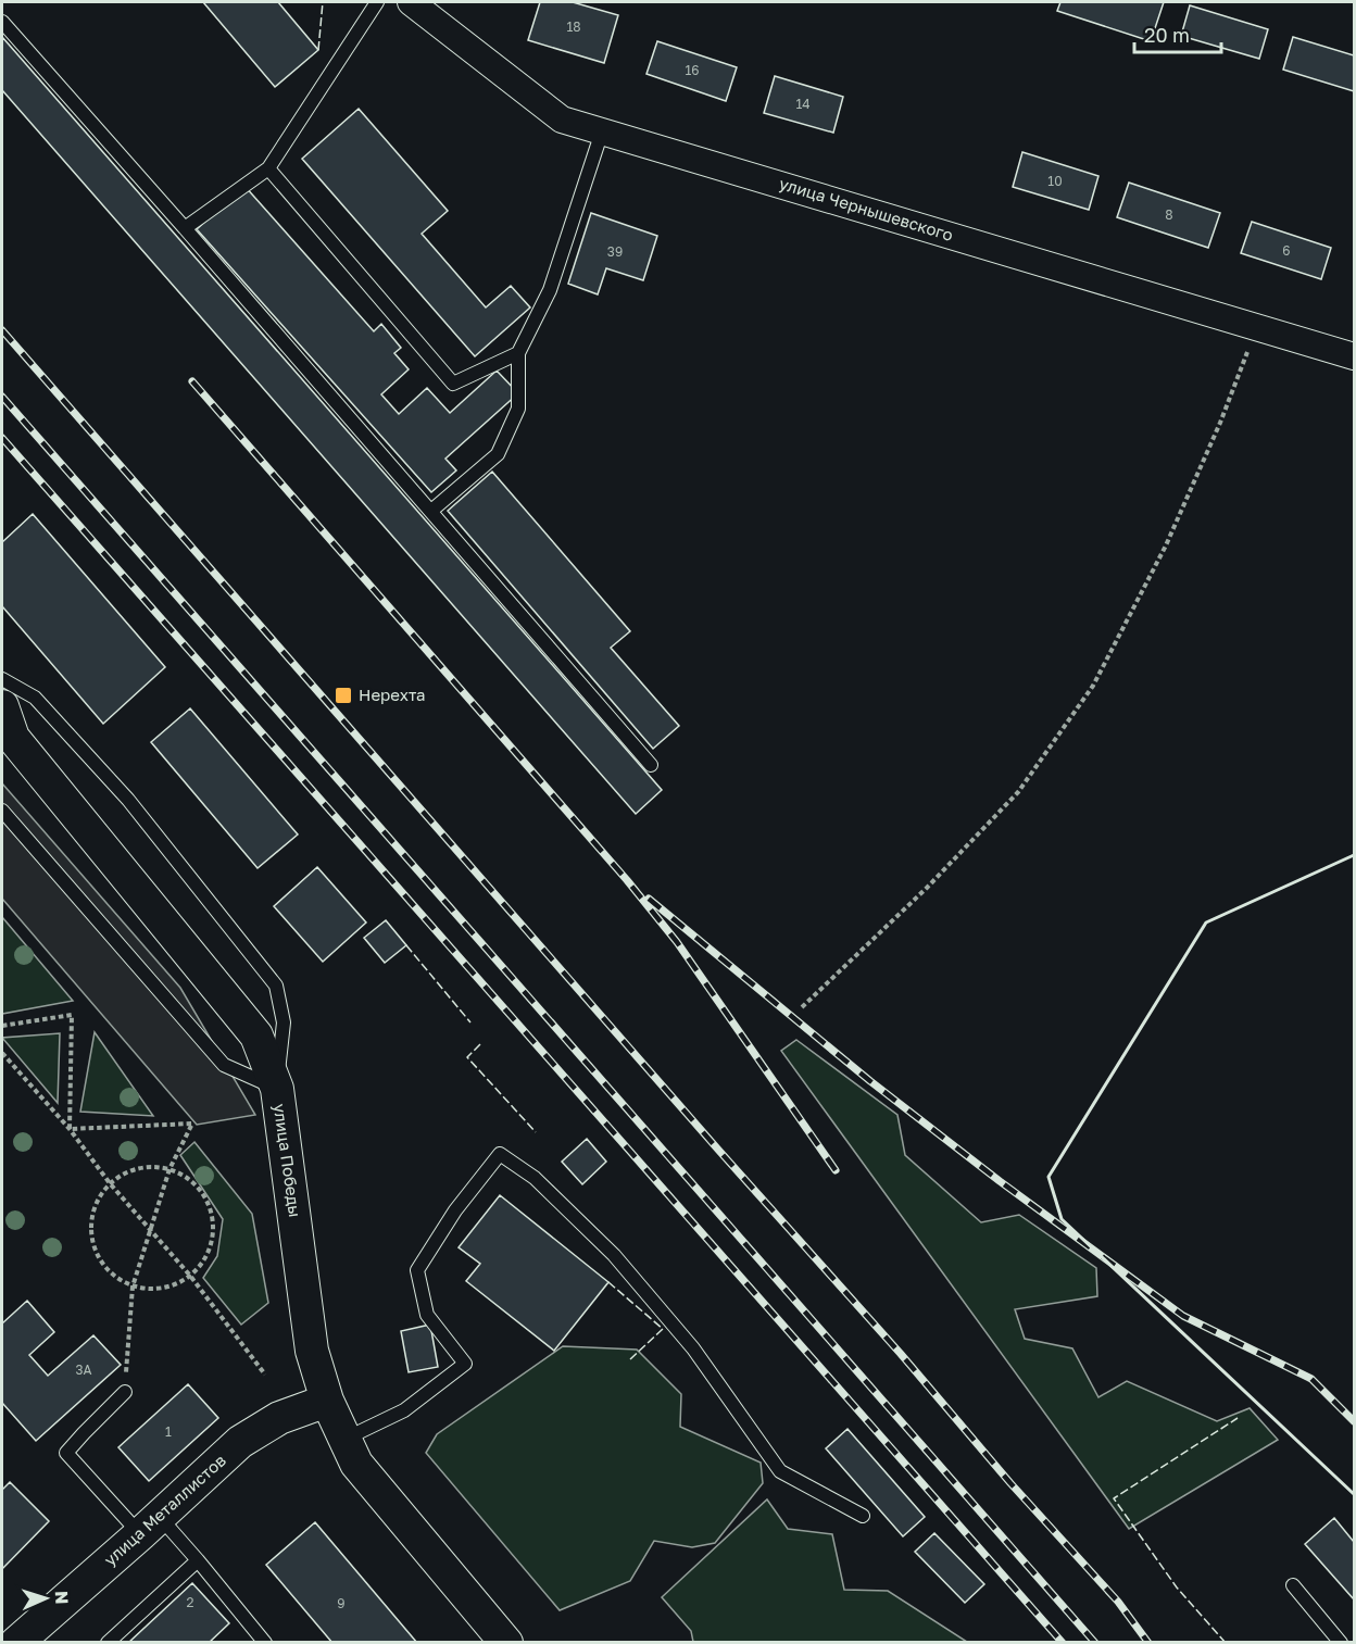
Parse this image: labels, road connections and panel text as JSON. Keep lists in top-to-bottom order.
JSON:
{
  "streets": {
    "street": ["улица Чернышевского", "улица Победы", "улица Металлистов"]
  },
  "crossings": [
    ["улица Победы", "улица Металлистов"]
  ],
  "places": {
    "transit": ["Нерехта"]
  },
  "house_numbers": [
    "18",
    "16",
    "14",
    "10",
    "8",
    "6",
    "39",
    "3А",
    "1",
    "2",
    "9"
  ],
  "scale_bar": "20 m",
  "north": "right"
}
